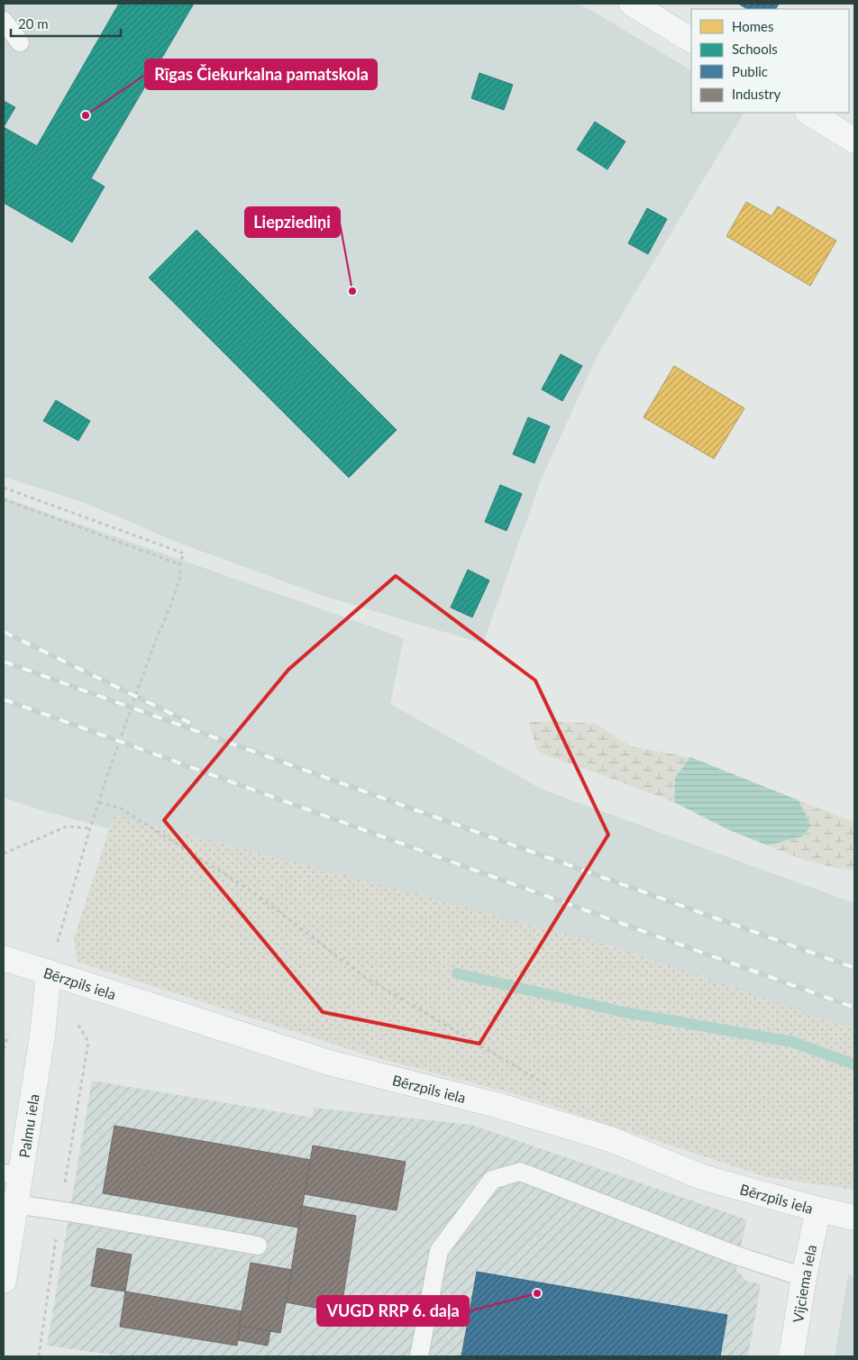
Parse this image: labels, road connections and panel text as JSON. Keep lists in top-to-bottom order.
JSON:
{
  "streets": {
    "street": ["Bērzpils iela", "Palmu iela", "Vijciema iela"]
  },
  "crossings": [
    ["Bērzpils iela", "Palmu iela"],
    ["Bērzpils iela", "Vijciema iela"]
  ],
  "places": ["Rīgas Čiekurkalna pamatskola", "Liepziediņi", "VUGD RRP 6. daļa"],
  "legend": [
    "Homes",
    "Schools",
    "Public",
    "Industry"
  ],
  "scale_bar": "20 m"
}
